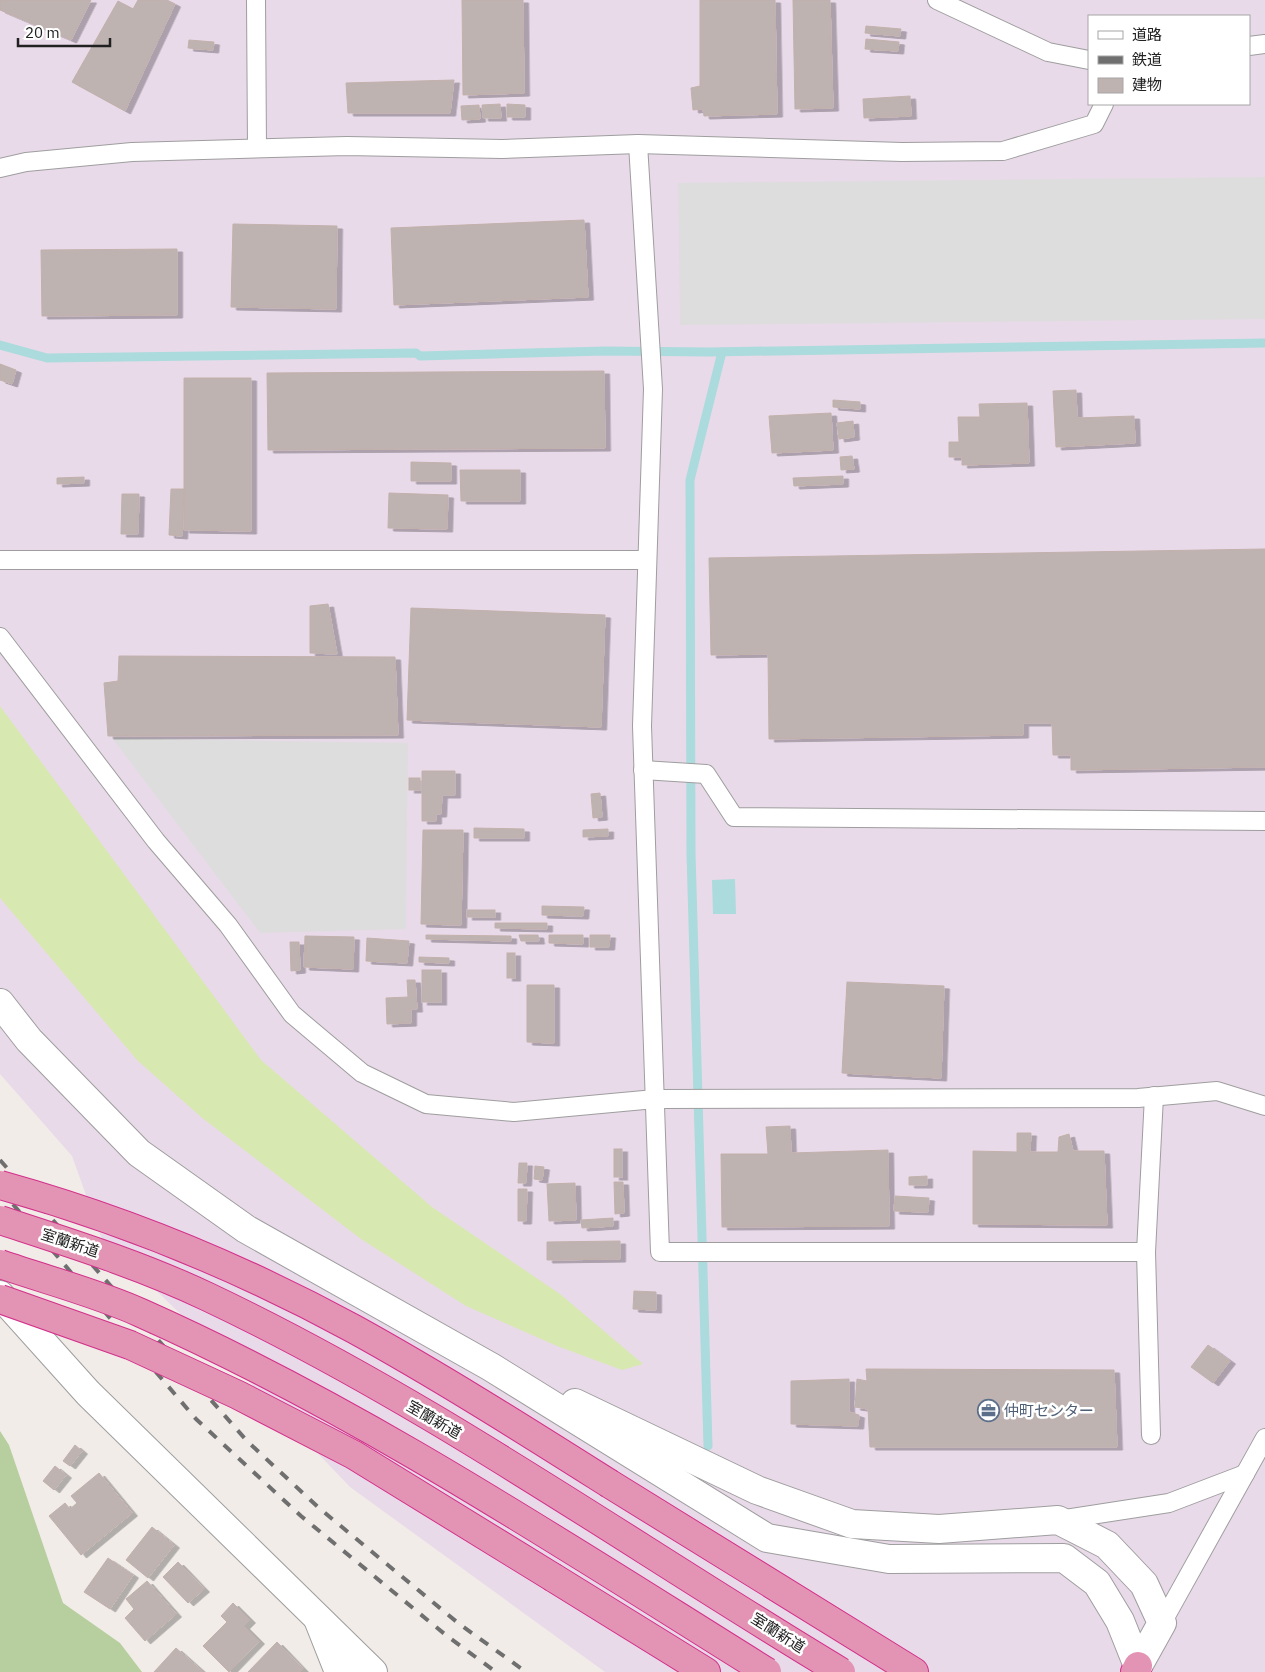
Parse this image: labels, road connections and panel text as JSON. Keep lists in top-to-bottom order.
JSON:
{
  "streets": {
    "highway": ["室蘭新道"]
  },
  "places": {
    "office": ["仲町センター"]
  },
  "legend": ["道路", "鉄道", "建物"],
  "scale_bar": "20 m"
}
